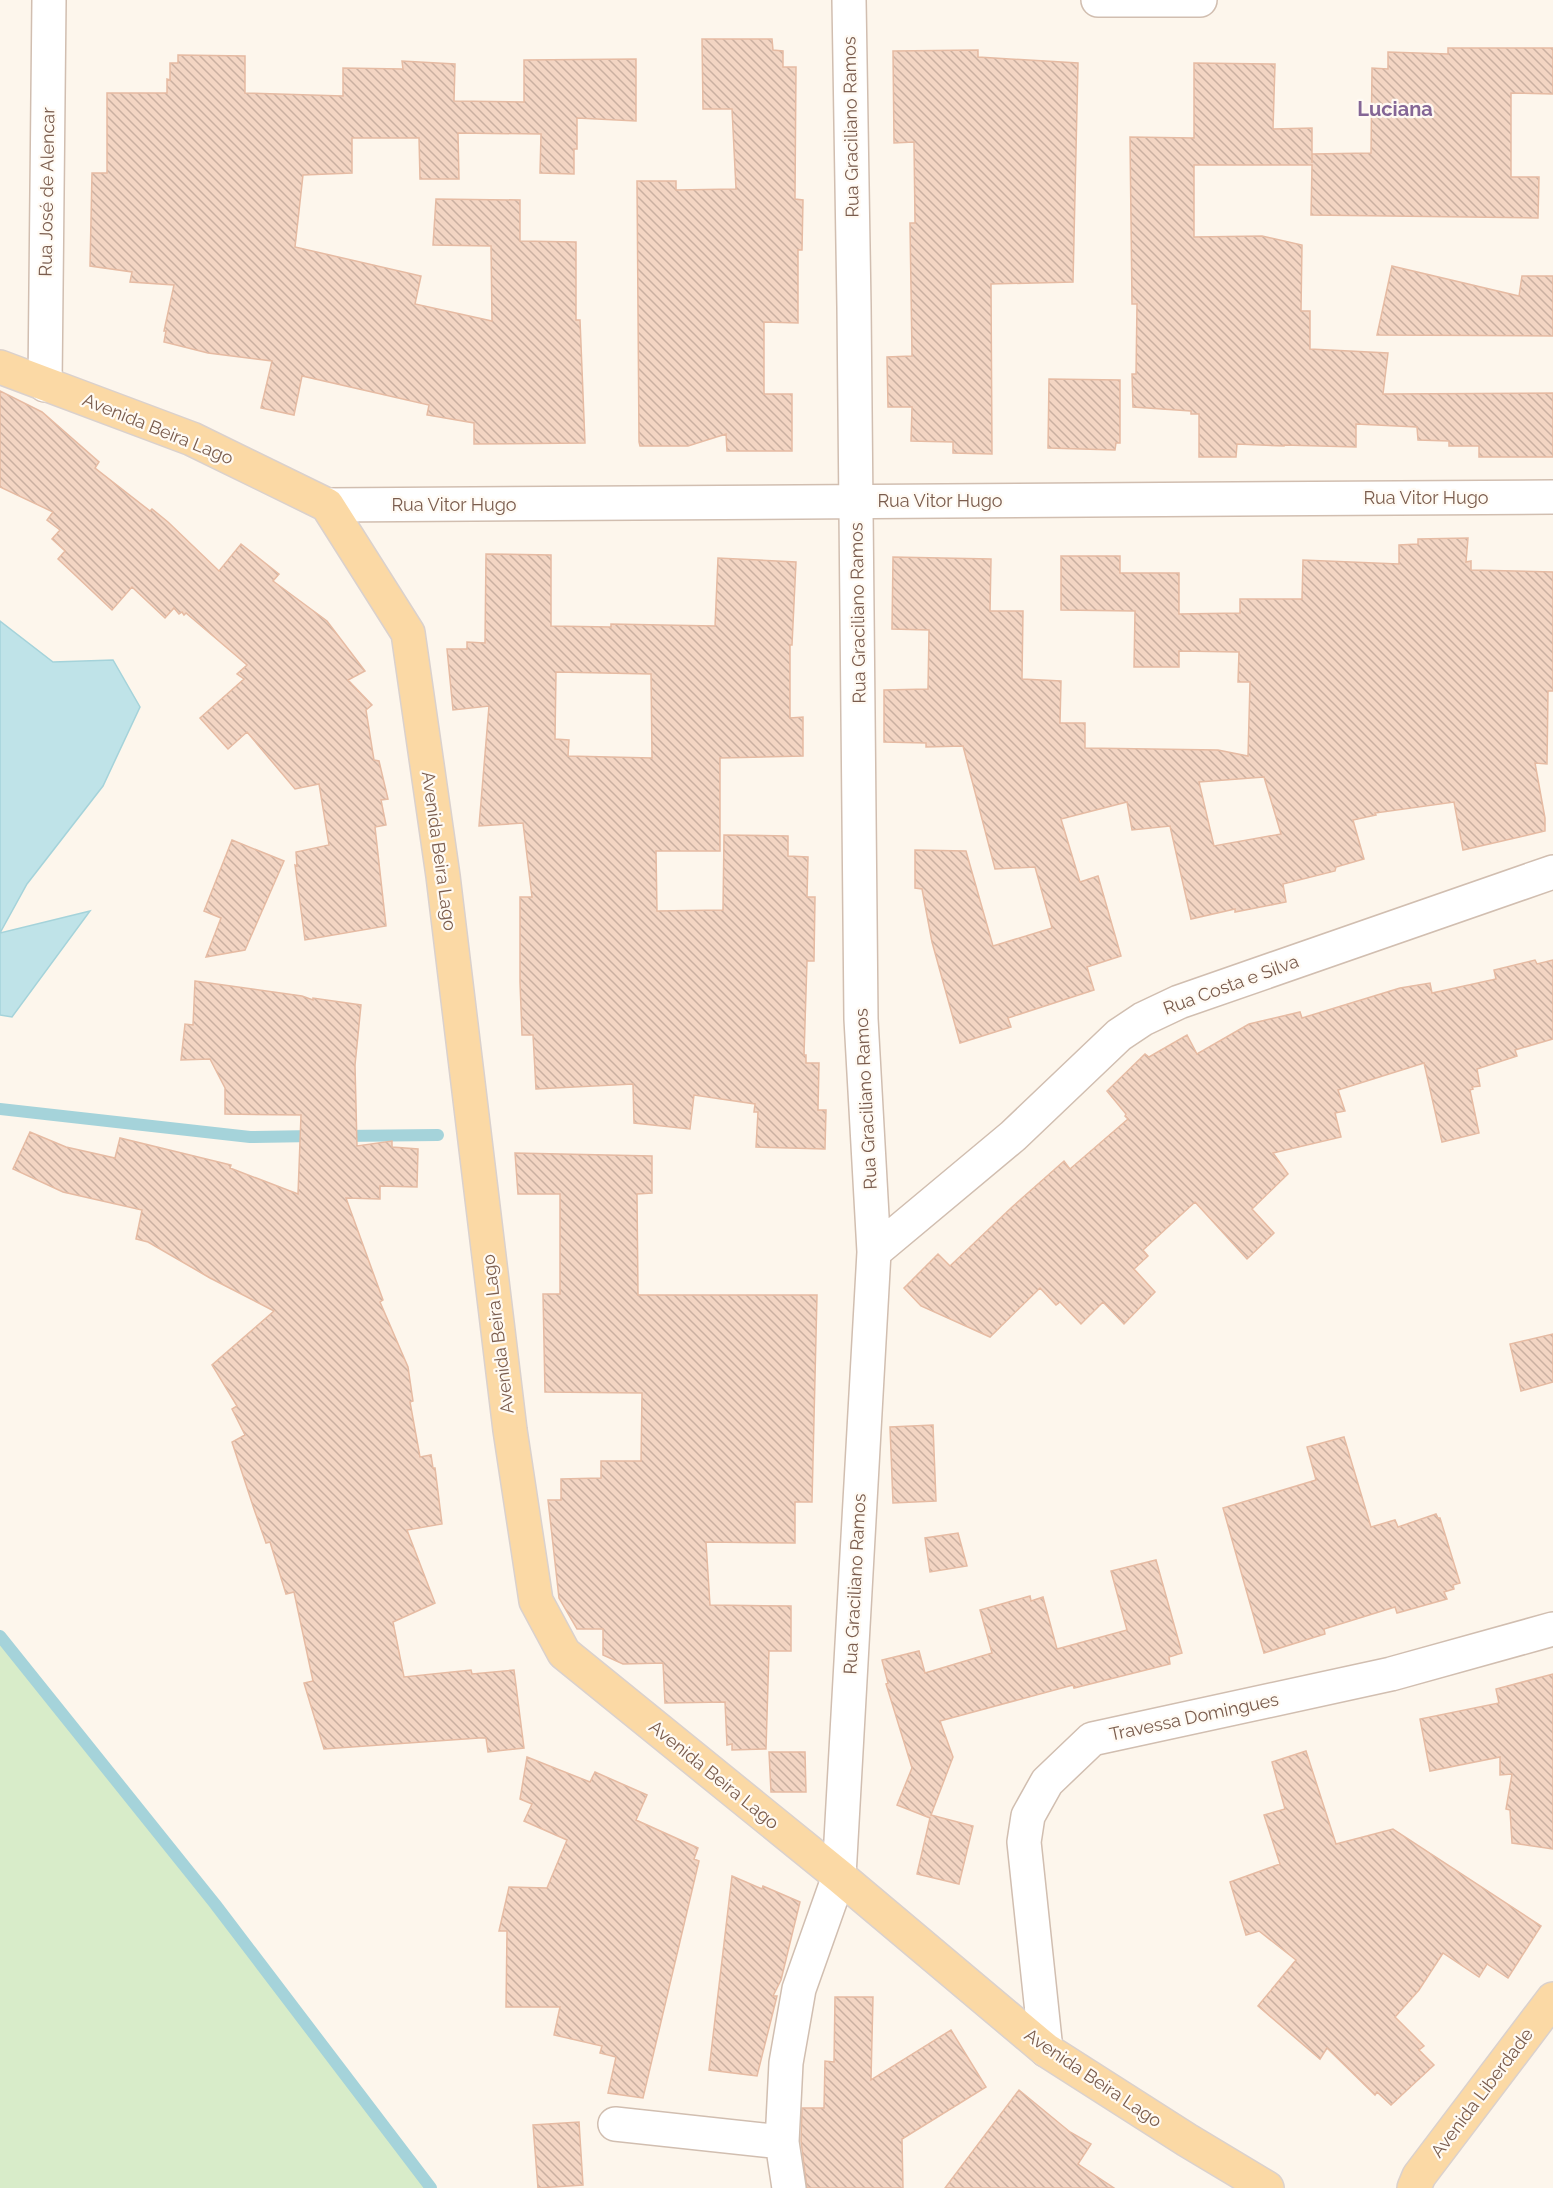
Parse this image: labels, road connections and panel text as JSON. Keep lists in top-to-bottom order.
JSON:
{
  "streets": {
    "main road": ["Avenida Beira Lago", "Avenida Liberdade"],
    "street": [
      "Rua Graciliano Ramos",
      "Rua José de Alencar",
      "Rua Vitor Hugo",
      "Rua Costa e Silva",
      "Travessa Domingues"
    ]
  },
  "crossings": [
    ["Rua Graciliano Ramos", "Avenida Beira Lago"],
    ["Rua Graciliano Ramos", "Rua Vitor Hugo"],
    ["Rua Graciliano Ramos", "Rua Costa e Silva"],
    ["Rua José de Alencar", "Avenida Beira Lago"],
    ["Avenida Beira Lago", "Rua Vitor Hugo"],
    ["Avenida Beira Lago", "Travessa Domingues"]
  ],
  "districts": ["Luciana"]
}
